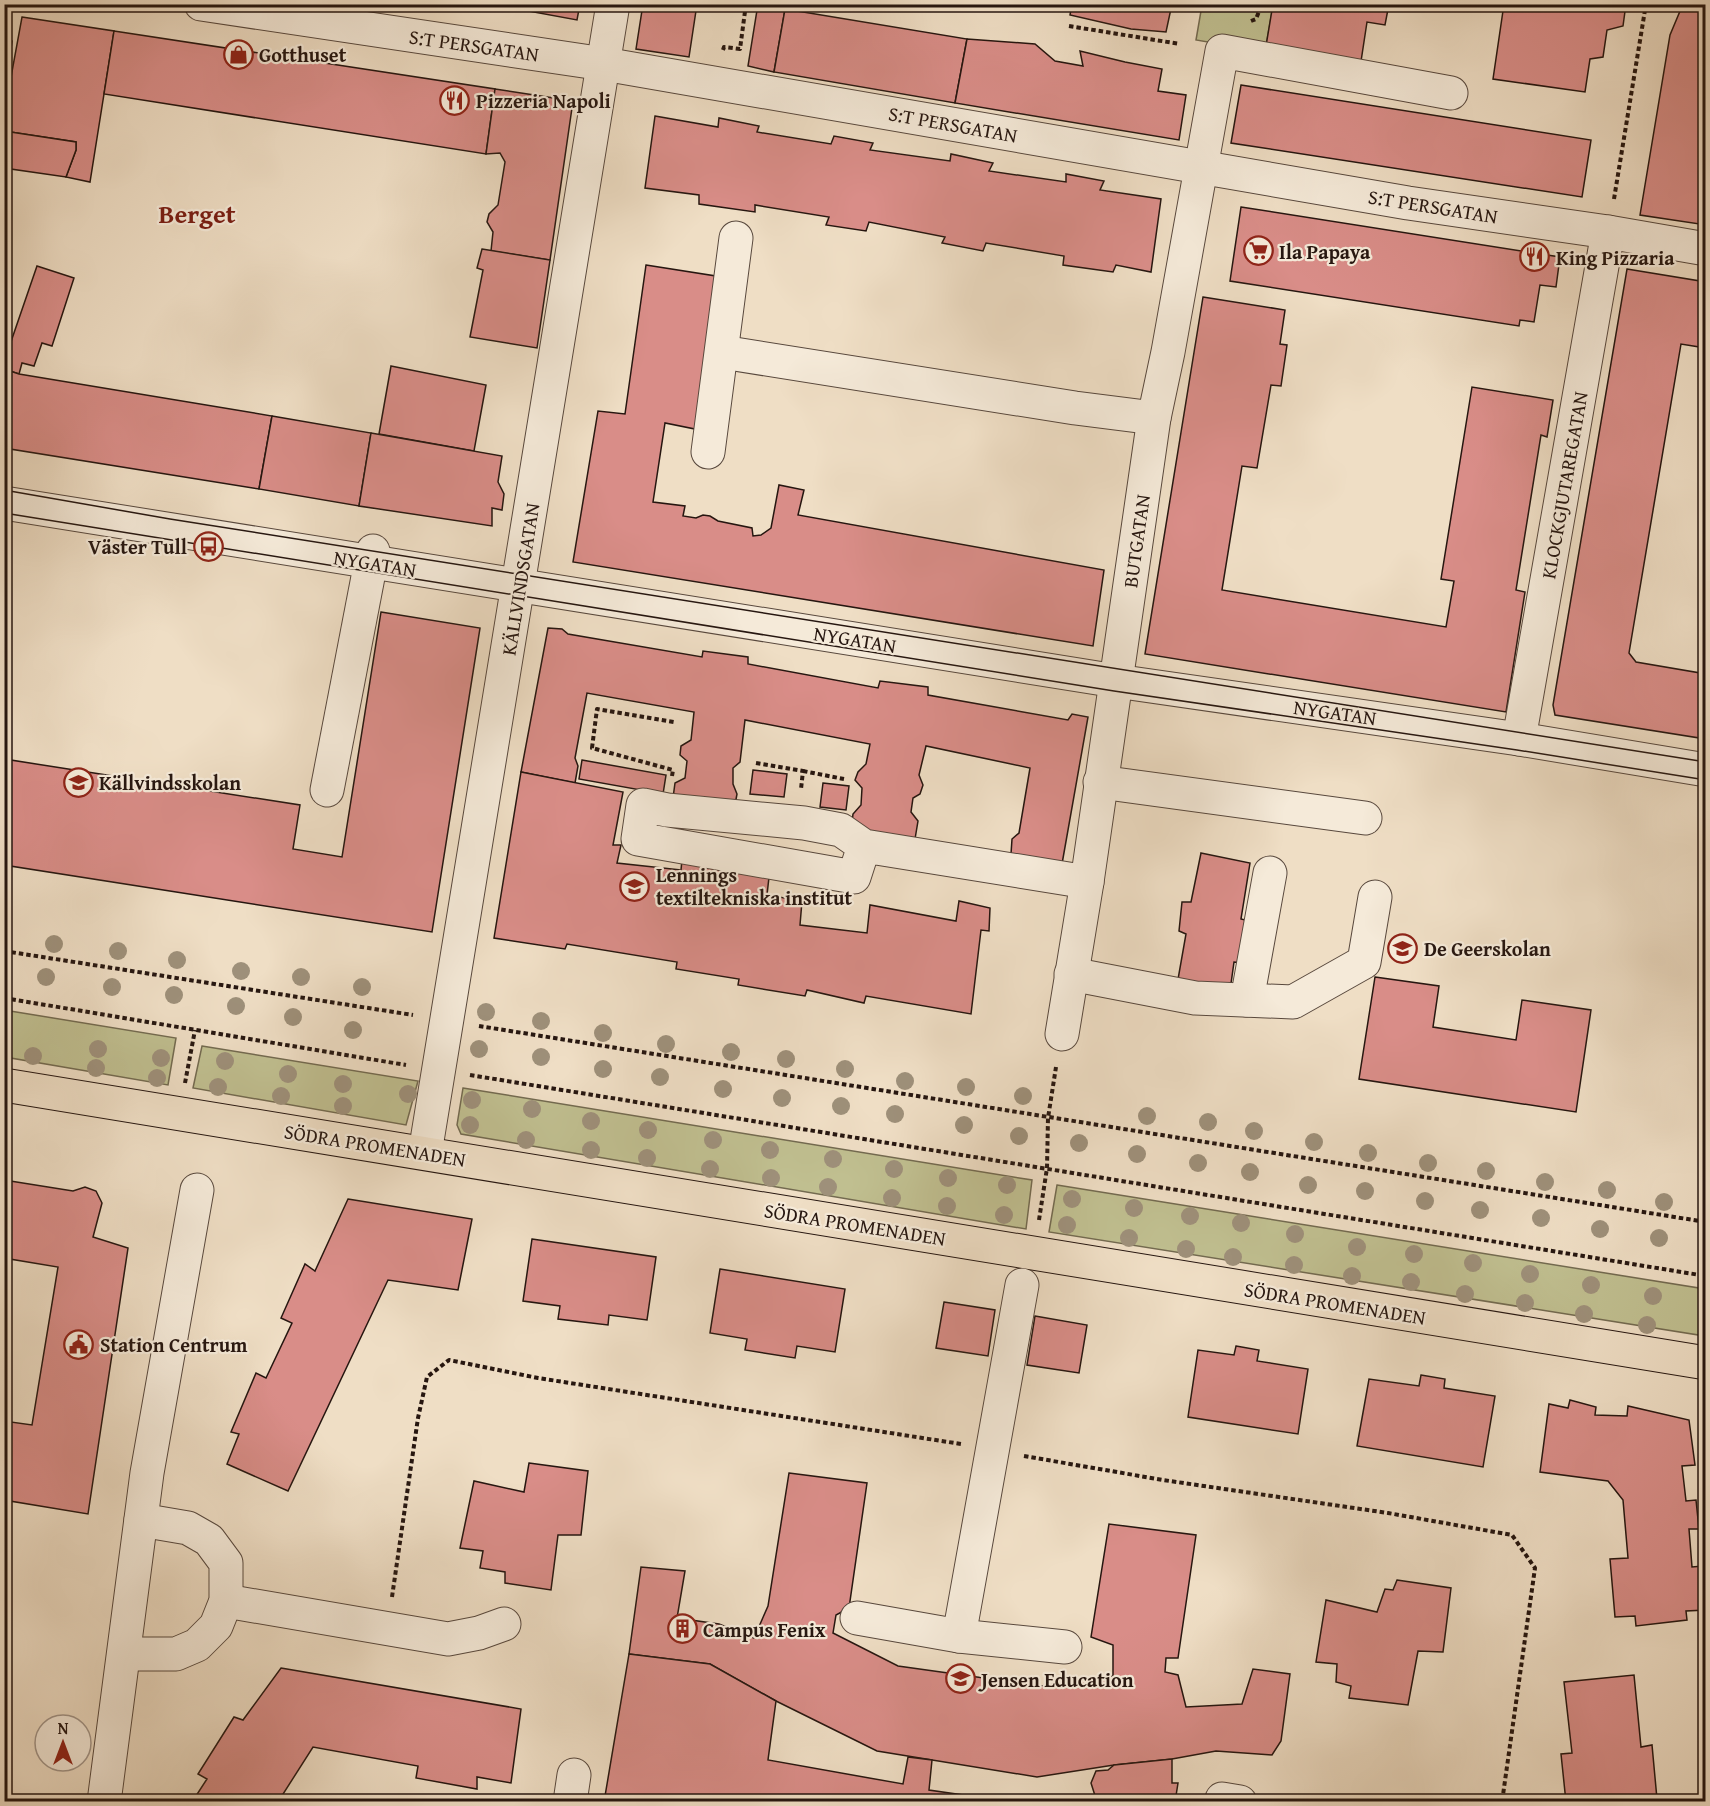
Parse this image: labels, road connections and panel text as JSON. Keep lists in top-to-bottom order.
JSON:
{
  "streets": {
    "main road": ["SÖDRA PROMENADEN"],
    "street": [
      "S:T PERSGATAN",
      "KLOCKGJUTAREGATAN",
      "BUTGATAN",
      "NYGATAN",
      "KÄLLVINDSGATAN"
    ]
  },
  "crossings": [
    ["S:T PERSGATAN", "KLOCKGJUTAREGATAN"],
    ["S:T PERSGATAN", "BUTGATAN"],
    ["S:T PERSGATAN", "KÄLLVINDSGATAN"],
    ["KLOCKGJUTAREGATAN", "NYGATAN"],
    ["BUTGATAN", "NYGATAN"],
    ["NYGATAN", "KÄLLVINDSGATAN"],
    ["KÄLLVINDSGATAN", "SÖDRA PROMENADEN"]
  ],
  "districts": ["Berget"],
  "places": {
    "shop": ["Gotthuset"],
    "restaurant": ["Pizzeria Napoli", "King Pizzaria"],
    "supermarket": ["Ila Papaya"],
    "bus stop": ["Väster Tull"],
    "school or university": [
      "Källvindsskolan",
      "Lennings textiltekniska institut",
      "De Geerskolan",
      "Jensen Education"
    ],
    "public building": ["Station Centrum"],
    "building": ["Campus Fenix"]
  },
  "north": "top"
}
